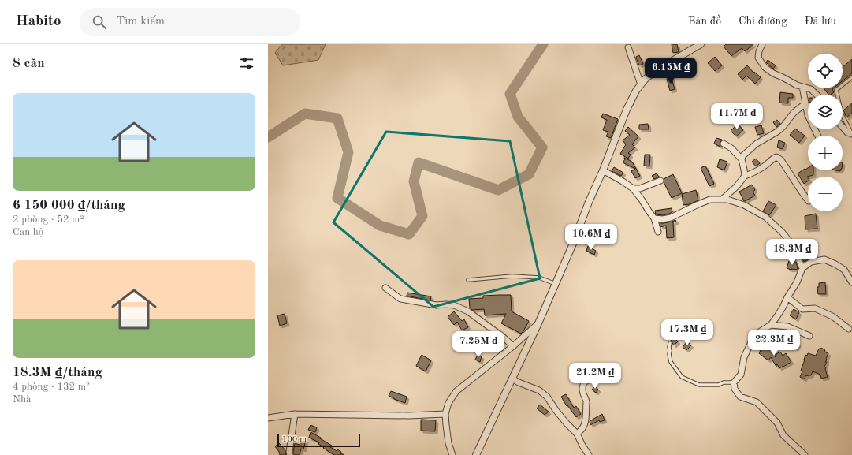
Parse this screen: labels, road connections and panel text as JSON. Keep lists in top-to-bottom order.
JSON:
{
  "scale_bar": "100 m",
  "page": {
    "header": "Habito",
    "search": "Tìm kiếm",
    "nav": ["Bản đồ", "Chỉ đường", "Đã lưu"],
    "heading": "8 căn",
    "map_buttons": ["+", "−"],
    "price": [
      "6.15M ₫",
      "11.7M ₫",
      "10.6M ₫",
      "18.3M ₫",
      "17.3M ₫",
      "22.3M ₫",
      "7.25M ₫",
      "21.2M ₫"
    ],
    "list": [
      {
        "name": "6 150 000 ₫/tháng",
        "note": "2 phòng · 52 m² · Căn hộ"
      },
      {
        "name": "18.3M ₫/tháng",
        "note": "4 phòng · 132 m² · Nhà"
      }
    ],
    "scale": "100 m"
  }
}
